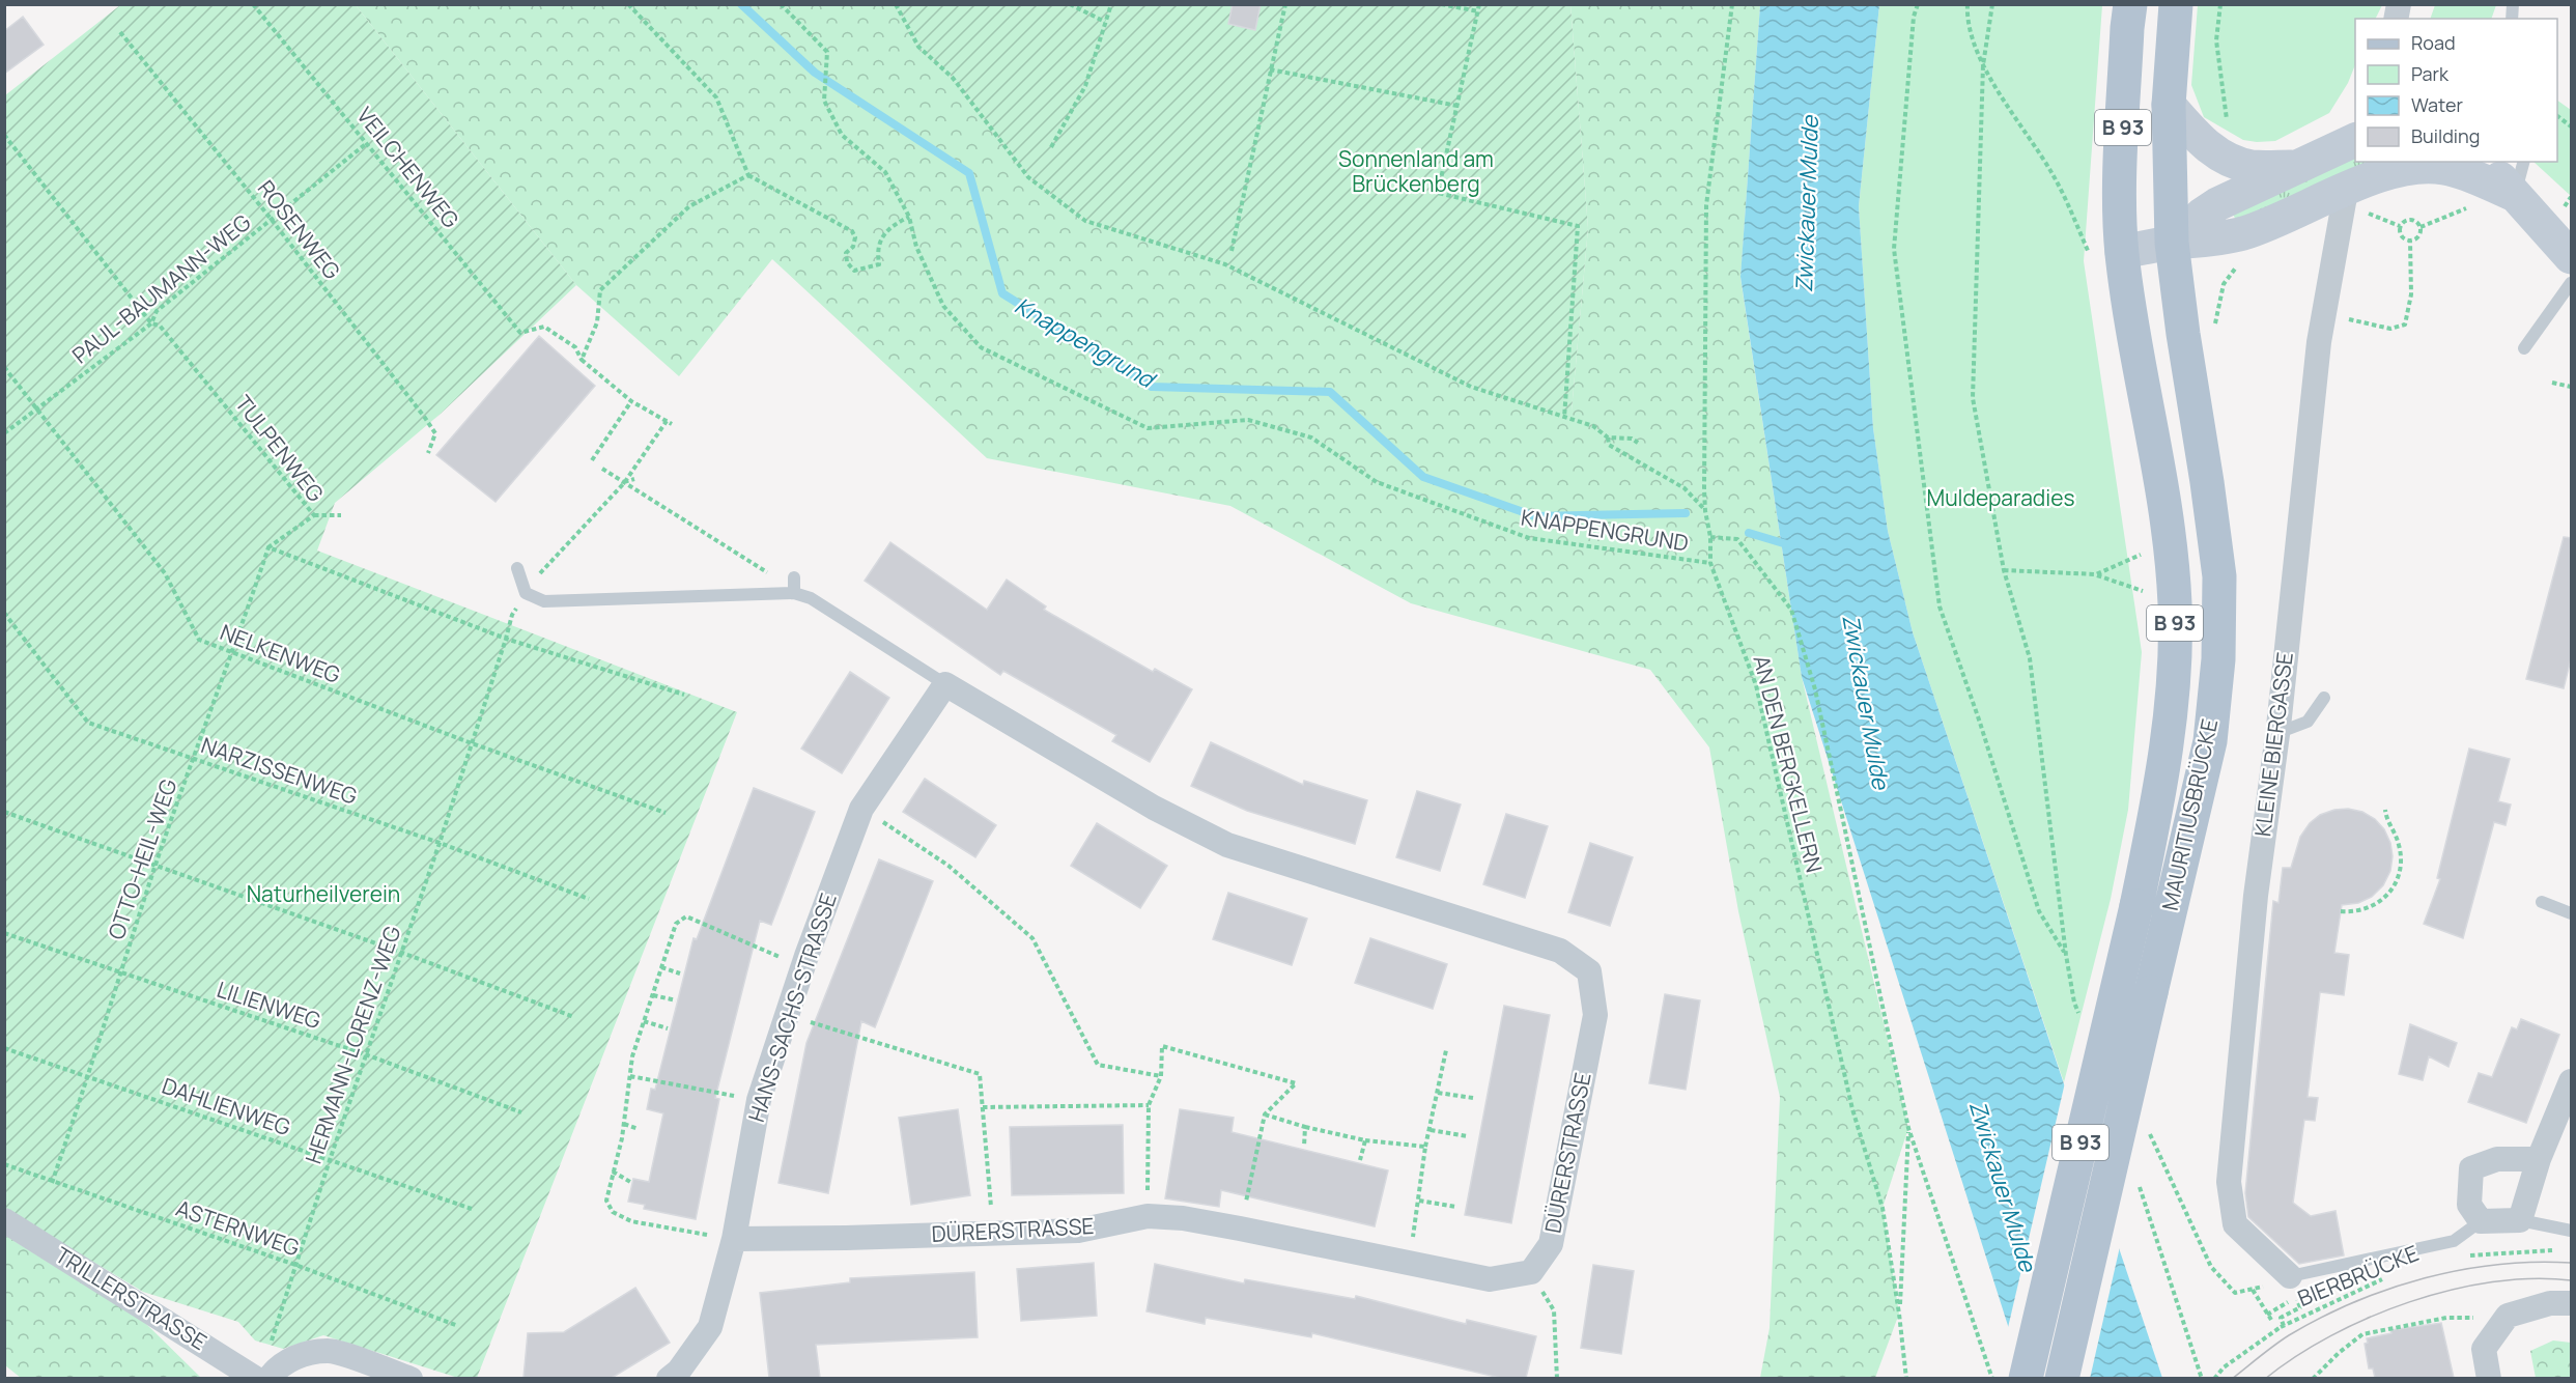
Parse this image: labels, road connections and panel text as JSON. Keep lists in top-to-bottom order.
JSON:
{
  "streets": {
    "main road": ["B 93", "MAURITIUSBRÜCKE"],
    "street": [
      "KLEINE BIERGASSE",
      "HANS-SACHS-STRASSE",
      "DÜRERSTRASSE",
      "TRILLERSTRASSE"
    ],
    "path": [
      "VEILCHENWEG",
      "ROSENWEG",
      "PAUL-BAUMANN-WEG",
      "TULPENWEG",
      "KNAPPENGRUND",
      "NELKENWEG",
      "AN DEN BERGKELLERN",
      "NARZISSENWEG",
      "OTTO-HEIL-WEG",
      "LILIENWEG",
      "HERMANN-LORENZ-WEG",
      "DAHLIENWEG",
      "ASTERNWEG",
      "BIERBRÜCKE"
    ]
  },
  "crossings": [
    ["B 93", "MAURITIUSBRÜCKE"],
    ["VEILCHENWEG", "PAUL-BAUMANN-WEG"],
    ["ROSENWEG", "PAUL-BAUMANN-WEG"],
    ["PAUL-BAUMANN-WEG", "TULPENWEG"],
    ["PAUL-BAUMANN-WEG", "NELKENWEG"],
    ["TULPENWEG", "OTTO-HEIL-WEG"],
    ["KNAPPENGRUND", "AN DEN BERGKELLERN"],
    ["NELKENWEG", "OTTO-HEIL-WEG"],
    ["NELKENWEG", "HERMANN-LORENZ-WEG"],
    ["NARZISSENWEG", "OTTO-HEIL-WEG"],
    ["NARZISSENWEG", "HERMANN-LORENZ-WEG"],
    ["OTTO-HEIL-WEG", "LILIENWEG"],
    ["OTTO-HEIL-WEG", "DAHLIENWEG"],
    ["OTTO-HEIL-WEG", "ASTERNWEG"],
    ["LILIENWEG", "HERMANN-LORENZ-WEG"],
    ["HANS-SACHS-STRASSE", "DÜRERSTRASSE"],
    ["HERMANN-LORENZ-WEG", "DAHLIENWEG"],
    ["HERMANN-LORENZ-WEG", "ASTERNWEG"],
    ["HERMANN-LORENZ-WEG", "TRILLERSTRASSE"]
  ],
  "water": ["Zwickauer Mulde", "Knappengrund"],
  "parks": ["Sonnenland am Brückenberg", "Muldeparadies", "Naturheilverein"],
  "legend": [
    "Road",
    "Park",
    "Water",
    "Building"
  ]
}
